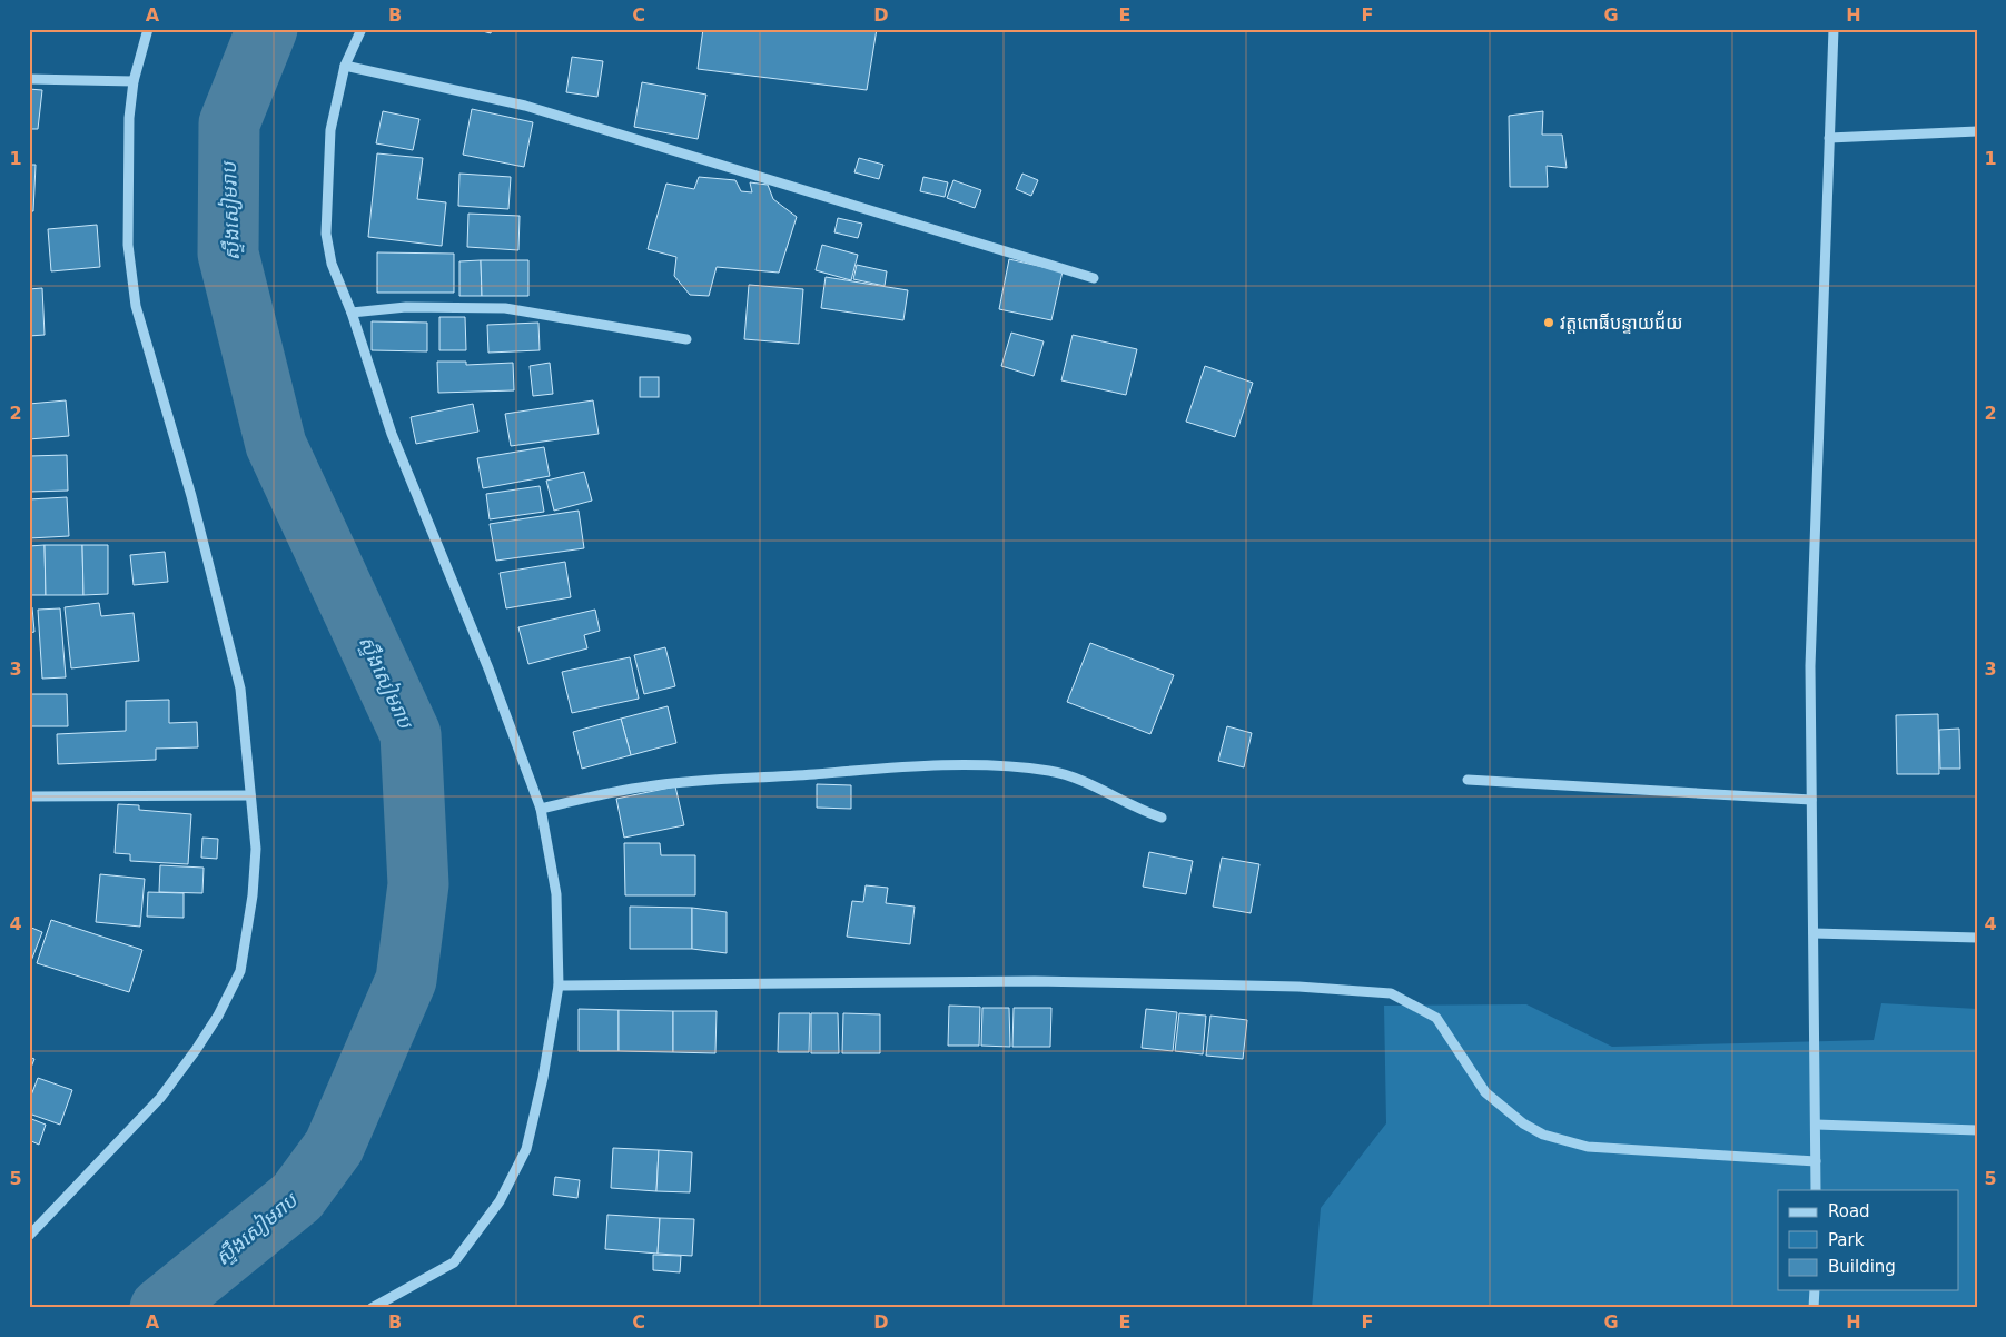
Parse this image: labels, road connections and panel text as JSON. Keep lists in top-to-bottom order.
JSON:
{
  "water": ["ស្ទឹងសៀមរាប"],
  "places": ["វត្តពោធិ៍បន្ទាយជ័យ"],
  "legend": ["Road", "Park", "Building"],
  "grid": {
    "columns": [
      "A",
      "B",
      "C",
      "D",
      "E",
      "F",
      "G",
      "H"
    ],
    "rows": [
      "1",
      "2",
      "3",
      "4",
      "5"
    ]
  }
}
